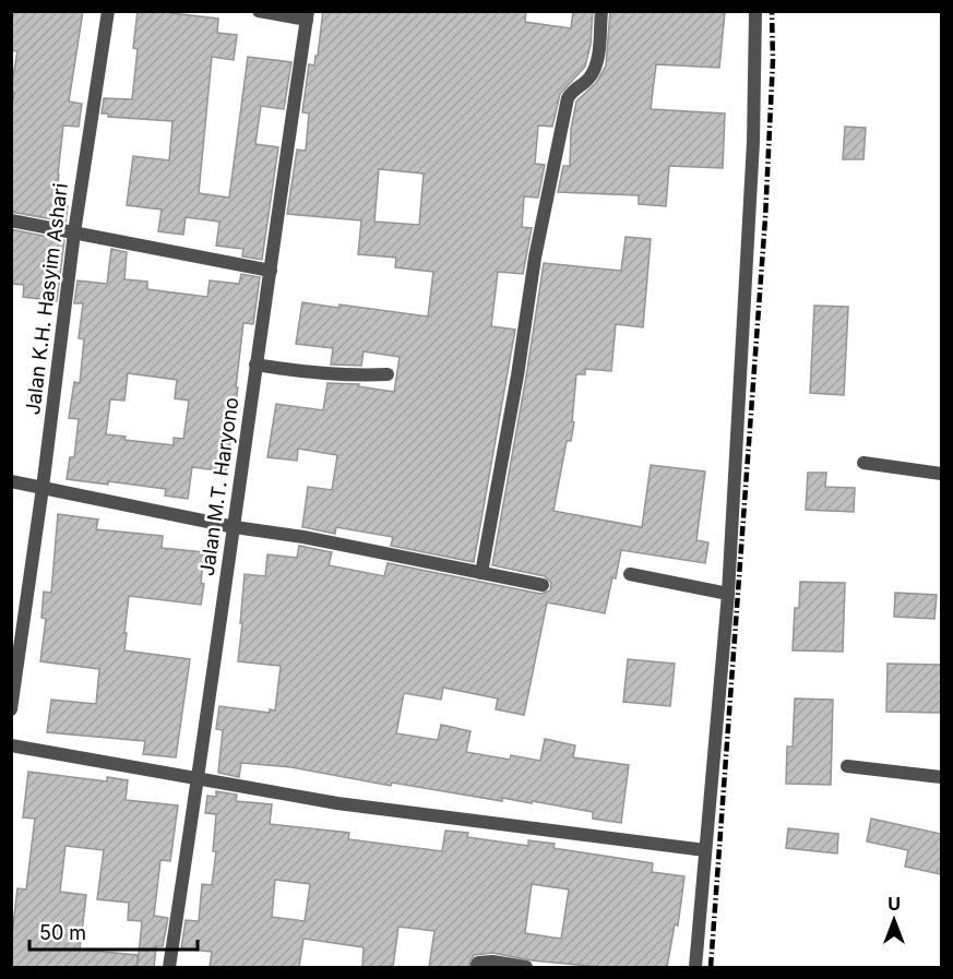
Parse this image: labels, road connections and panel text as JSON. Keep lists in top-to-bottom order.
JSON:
{
  "streets": {
    "street": ["Jalan K.H. Hasyim Ashari", "Jalan M.T. Haryono"]
  },
  "scale_bar": "50 m",
  "north": "top"
}
